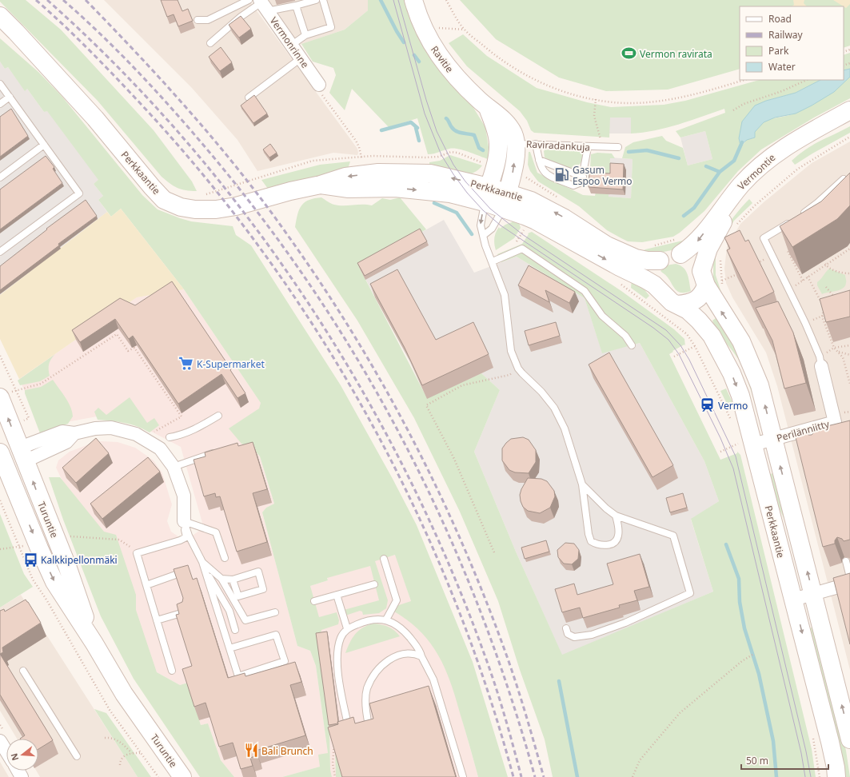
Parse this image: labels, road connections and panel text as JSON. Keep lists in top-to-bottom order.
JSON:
{
  "streets": {
    "main road": [
      "Ravitie",
      "Vermontie",
      "Perkkaantie",
      "Turuntie"
    ],
    "street": ["Vermonrinne", "Perilänniitty"],
    "lane": ["Raviradankuja"]
  },
  "crossings": [
    ["Ravitie", "Raviradankuja"],
    ["Ravitie", "Perkkaantie"],
    ["Vermontie", "Perkkaantie"],
    ["Perkkaantie", "Perilänniitty"]
  ],
  "places": {
    "sports": ["Vermon ravirata"],
    "fuel station": ["Gasum Espoo Vermo"],
    "supermarket": ["K-Supermarket"],
    "station": ["Vermo"],
    "bus stop": ["Kalkkipellonmäki"],
    "restaurant": ["Bali Brunch"]
  },
  "legend": [
    "Road",
    "Railway",
    "Park",
    "Water"
  ],
  "scale_bar": "50 m",
  "north": "left"
}
